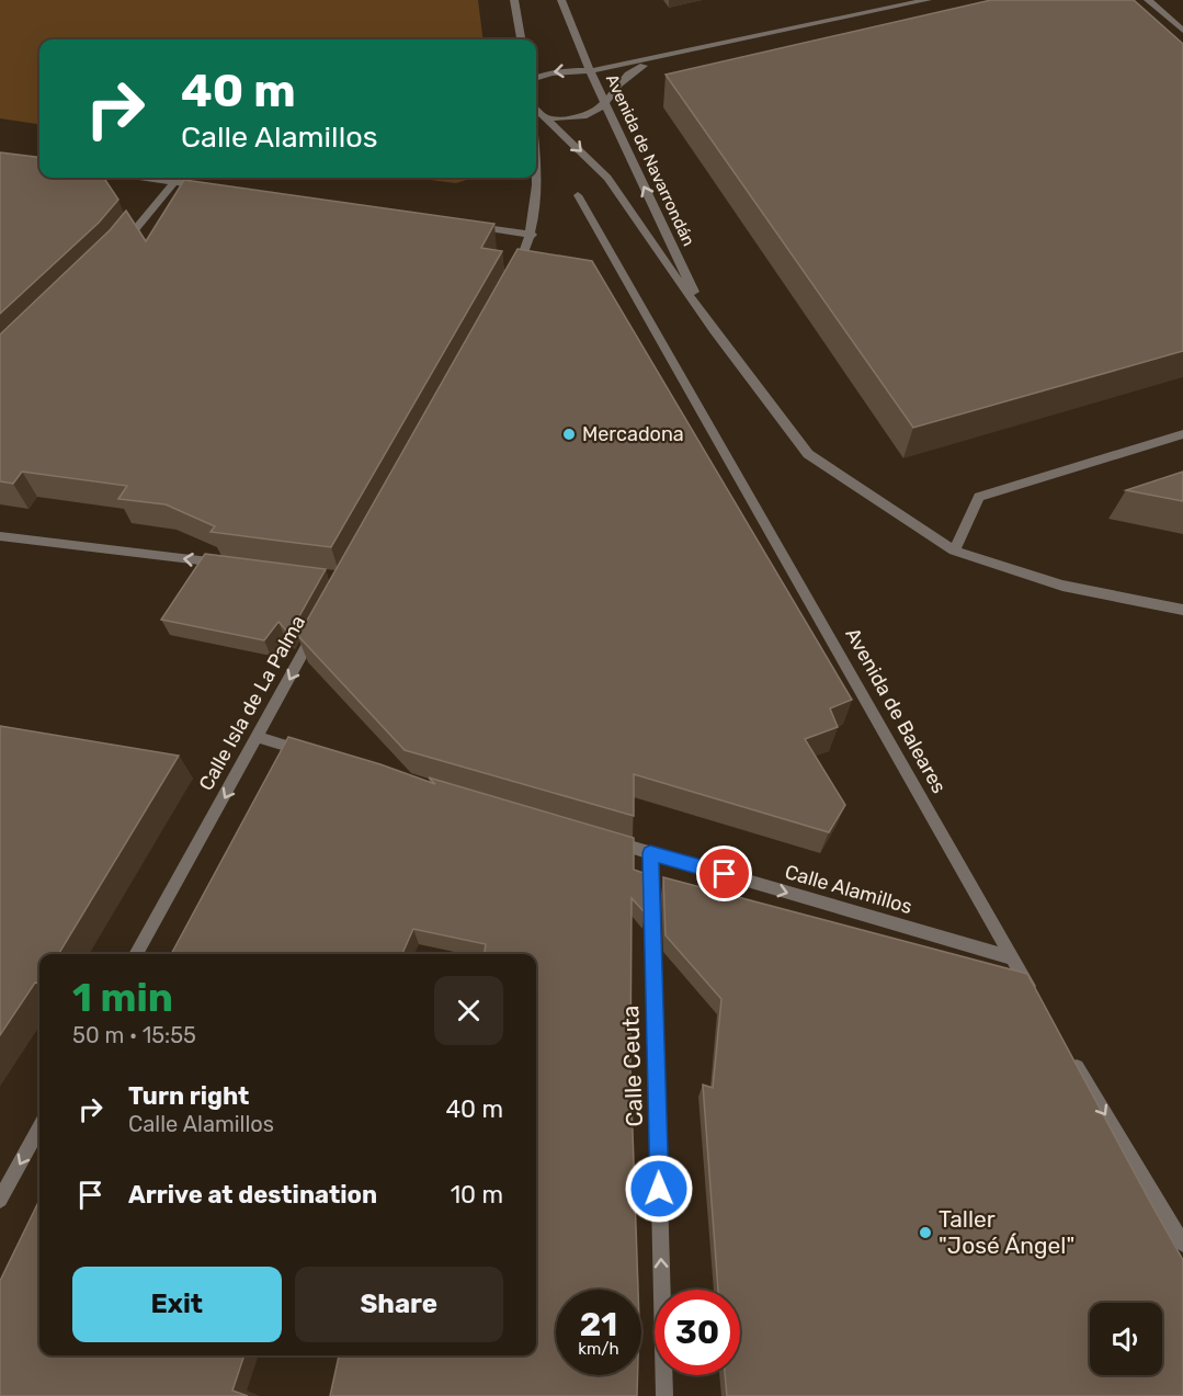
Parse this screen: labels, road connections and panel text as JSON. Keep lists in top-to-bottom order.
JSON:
{
  "streets": {
    "street": [
      "Avenida de Navarrondán",
      "Calle Isla de La Palma",
      "Avenida de Baleares",
      "Calle Alamillos",
      "Calle Ceuta"
    ]
  },
  "crossings": [
    ["Avenida de Baleares", "Calle Alamillos"],
    ["Calle Alamillos", "Calle Ceuta"]
  ],
  "one_way": ["Calle Isla de La Palma", "Calle Alamillos", "Calle Ceuta"],
  "places": ["Mercadona", "Taller \"José Ángel\""],
  "page": {
    "turn": ["40 m", "Calle Alamillos"],
    "heading": ["1 min", "50 m · 15:55"],
    "list": [
      {
        "name": "Turn right",
        "note": "Calle Alamillos",
        "value": "40 m"
      },
      {
        "name": "Arrive at destination",
        "value": "10 m"
      }
    ],
    "buttons": ["Exit", "Share"],
    "speed": "21 km/h",
    "limit": "30"
  }
}
